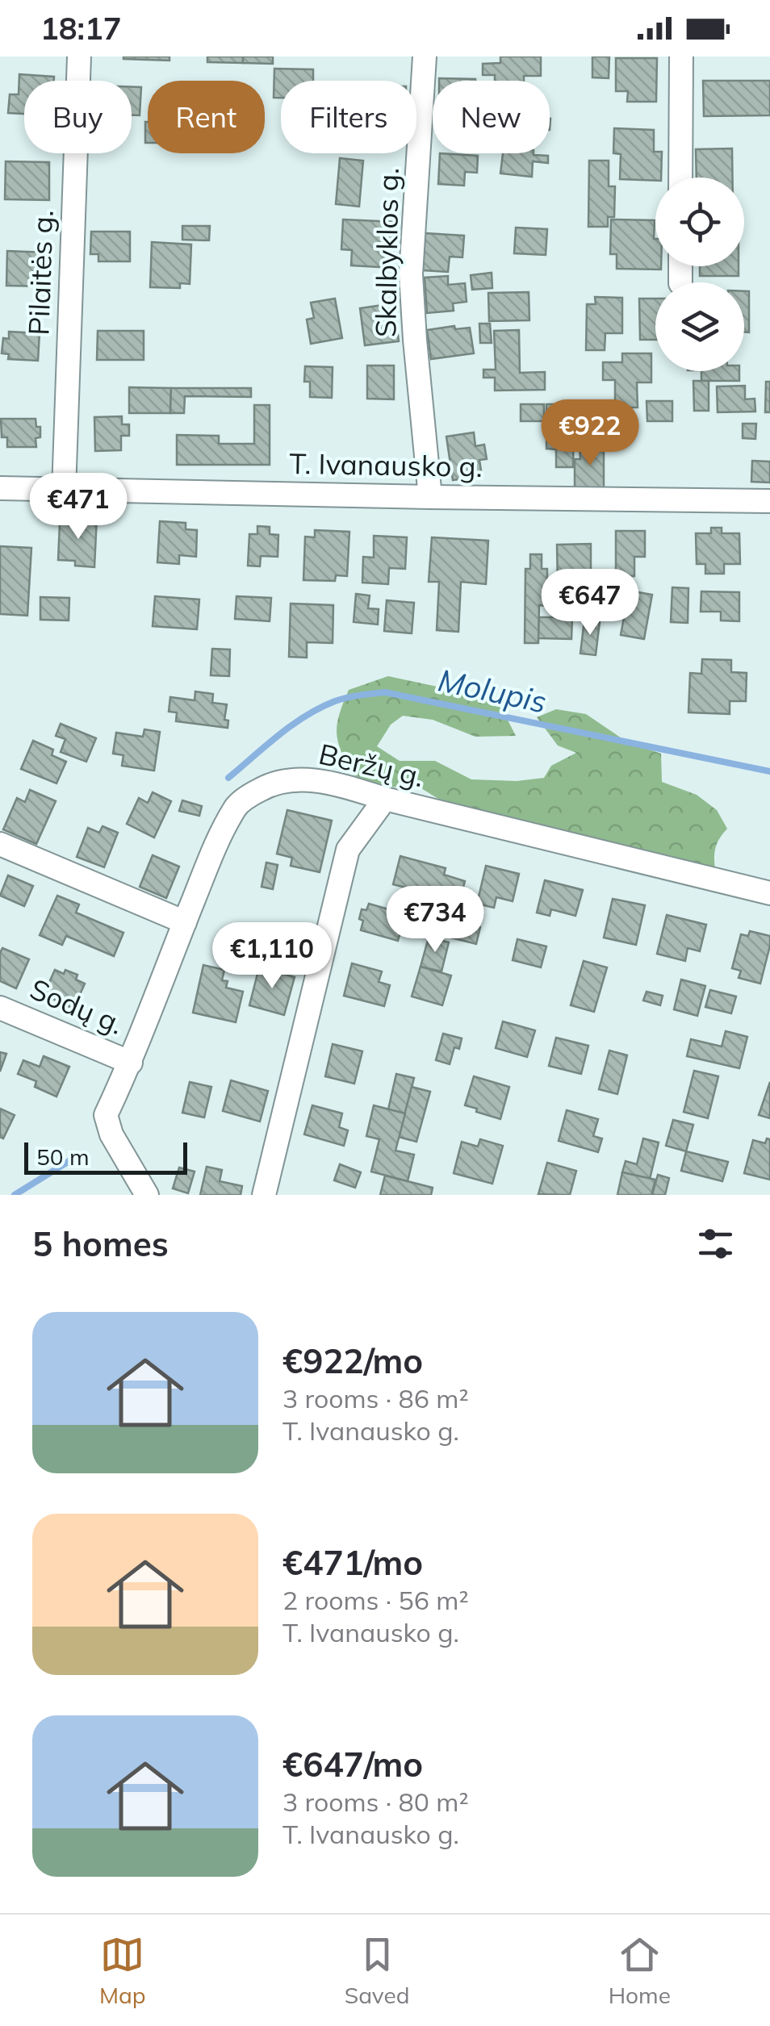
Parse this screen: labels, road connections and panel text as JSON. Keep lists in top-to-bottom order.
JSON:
{
  "streets": {
    "street": [
      "Skalbyklos g.",
      "Pilaitės g.",
      "T. Ivanausko g.",
      "Beržų g.",
      "Sodų g."
    ]
  },
  "crossings": [
    ["Skalbyklos g.", "T. Ivanausko g."],
    ["Pilaitės g.", "T. Ivanausko g."],
    ["Beržų g.", "Sodų g."]
  ],
  "water": ["Molupis"],
  "scale_bar": "50 m",
  "page": {
    "status": "18:17",
    "chip": [
      "Buy",
      "Rent",
      "Filters",
      "New"
    ],
    "price": [
      "€922",
      "€471",
      "€647",
      "€734",
      "€1,110"
    ],
    "scale": "50 m",
    "heading": "5 homes",
    "list": [
      {
        "name": "€922/mo",
        "note": "3 rooms · 86 m² · T. Ivanausko g."
      },
      {
        "name": "€471/mo",
        "note": "2 rooms · 56 m² · T. Ivanausko g."
      },
      {
        "name": "€647/mo",
        "note": "3 rooms · 80 m² · T. Ivanausko g."
      }
    ],
    "tabs": ["Map", "Saved", "Home"]
  }
}
